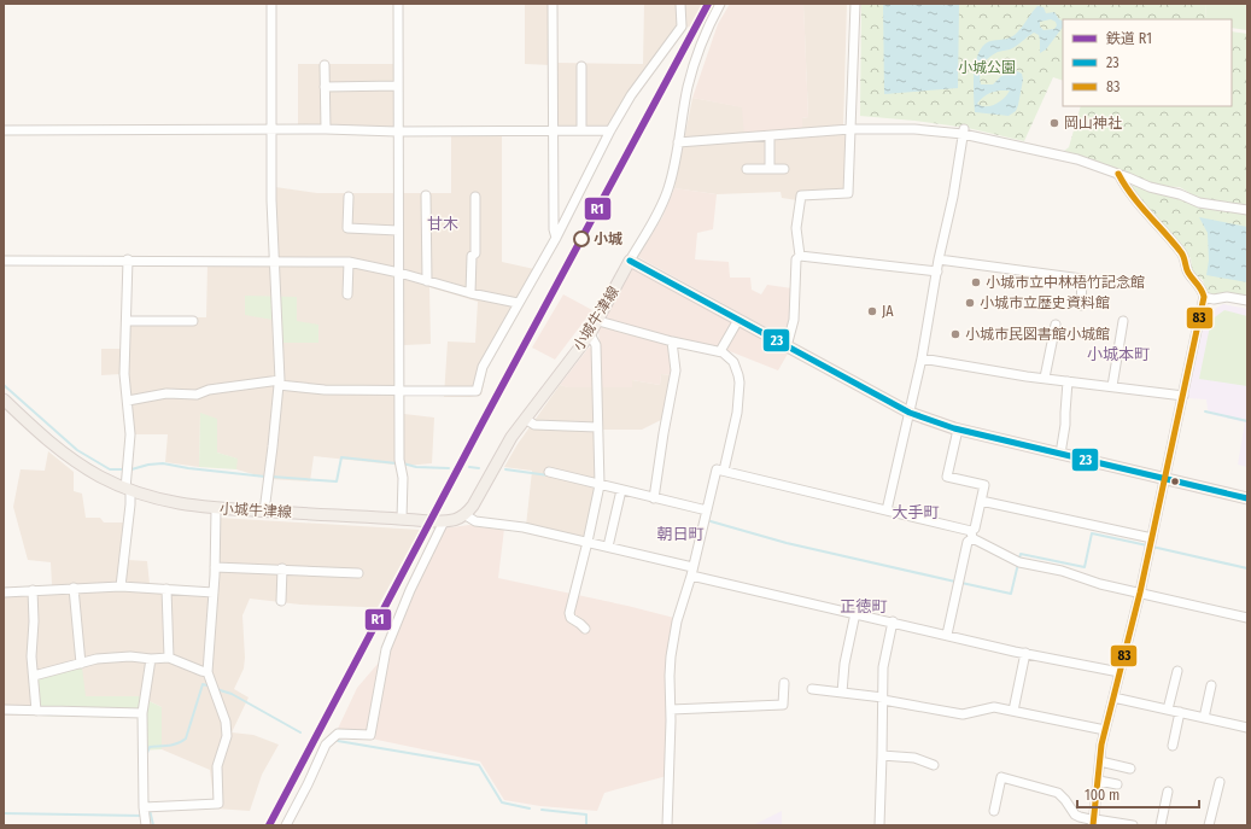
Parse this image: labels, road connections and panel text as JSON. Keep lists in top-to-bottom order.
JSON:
{
  "streets": {
    "main road": ["小城牛津線"]
  },
  "districts": [
    "甘木",
    "小城本町",
    "大手町",
    "朝日町",
    "正徳町"
  ],
  "parks": ["小城公園"],
  "places": [
    "岡山神社",
    "小城",
    "小城市立中林梧竹記念館",
    "小城市立歴史資料館",
    "JA",
    "小城市民図書館小城館"
  ],
  "lines": ["rail line R1", "transit line 83", "transit line 23"],
  "legend": ["鉄道 R1", "23", "83"],
  "scale_bar": "100 m"
}
